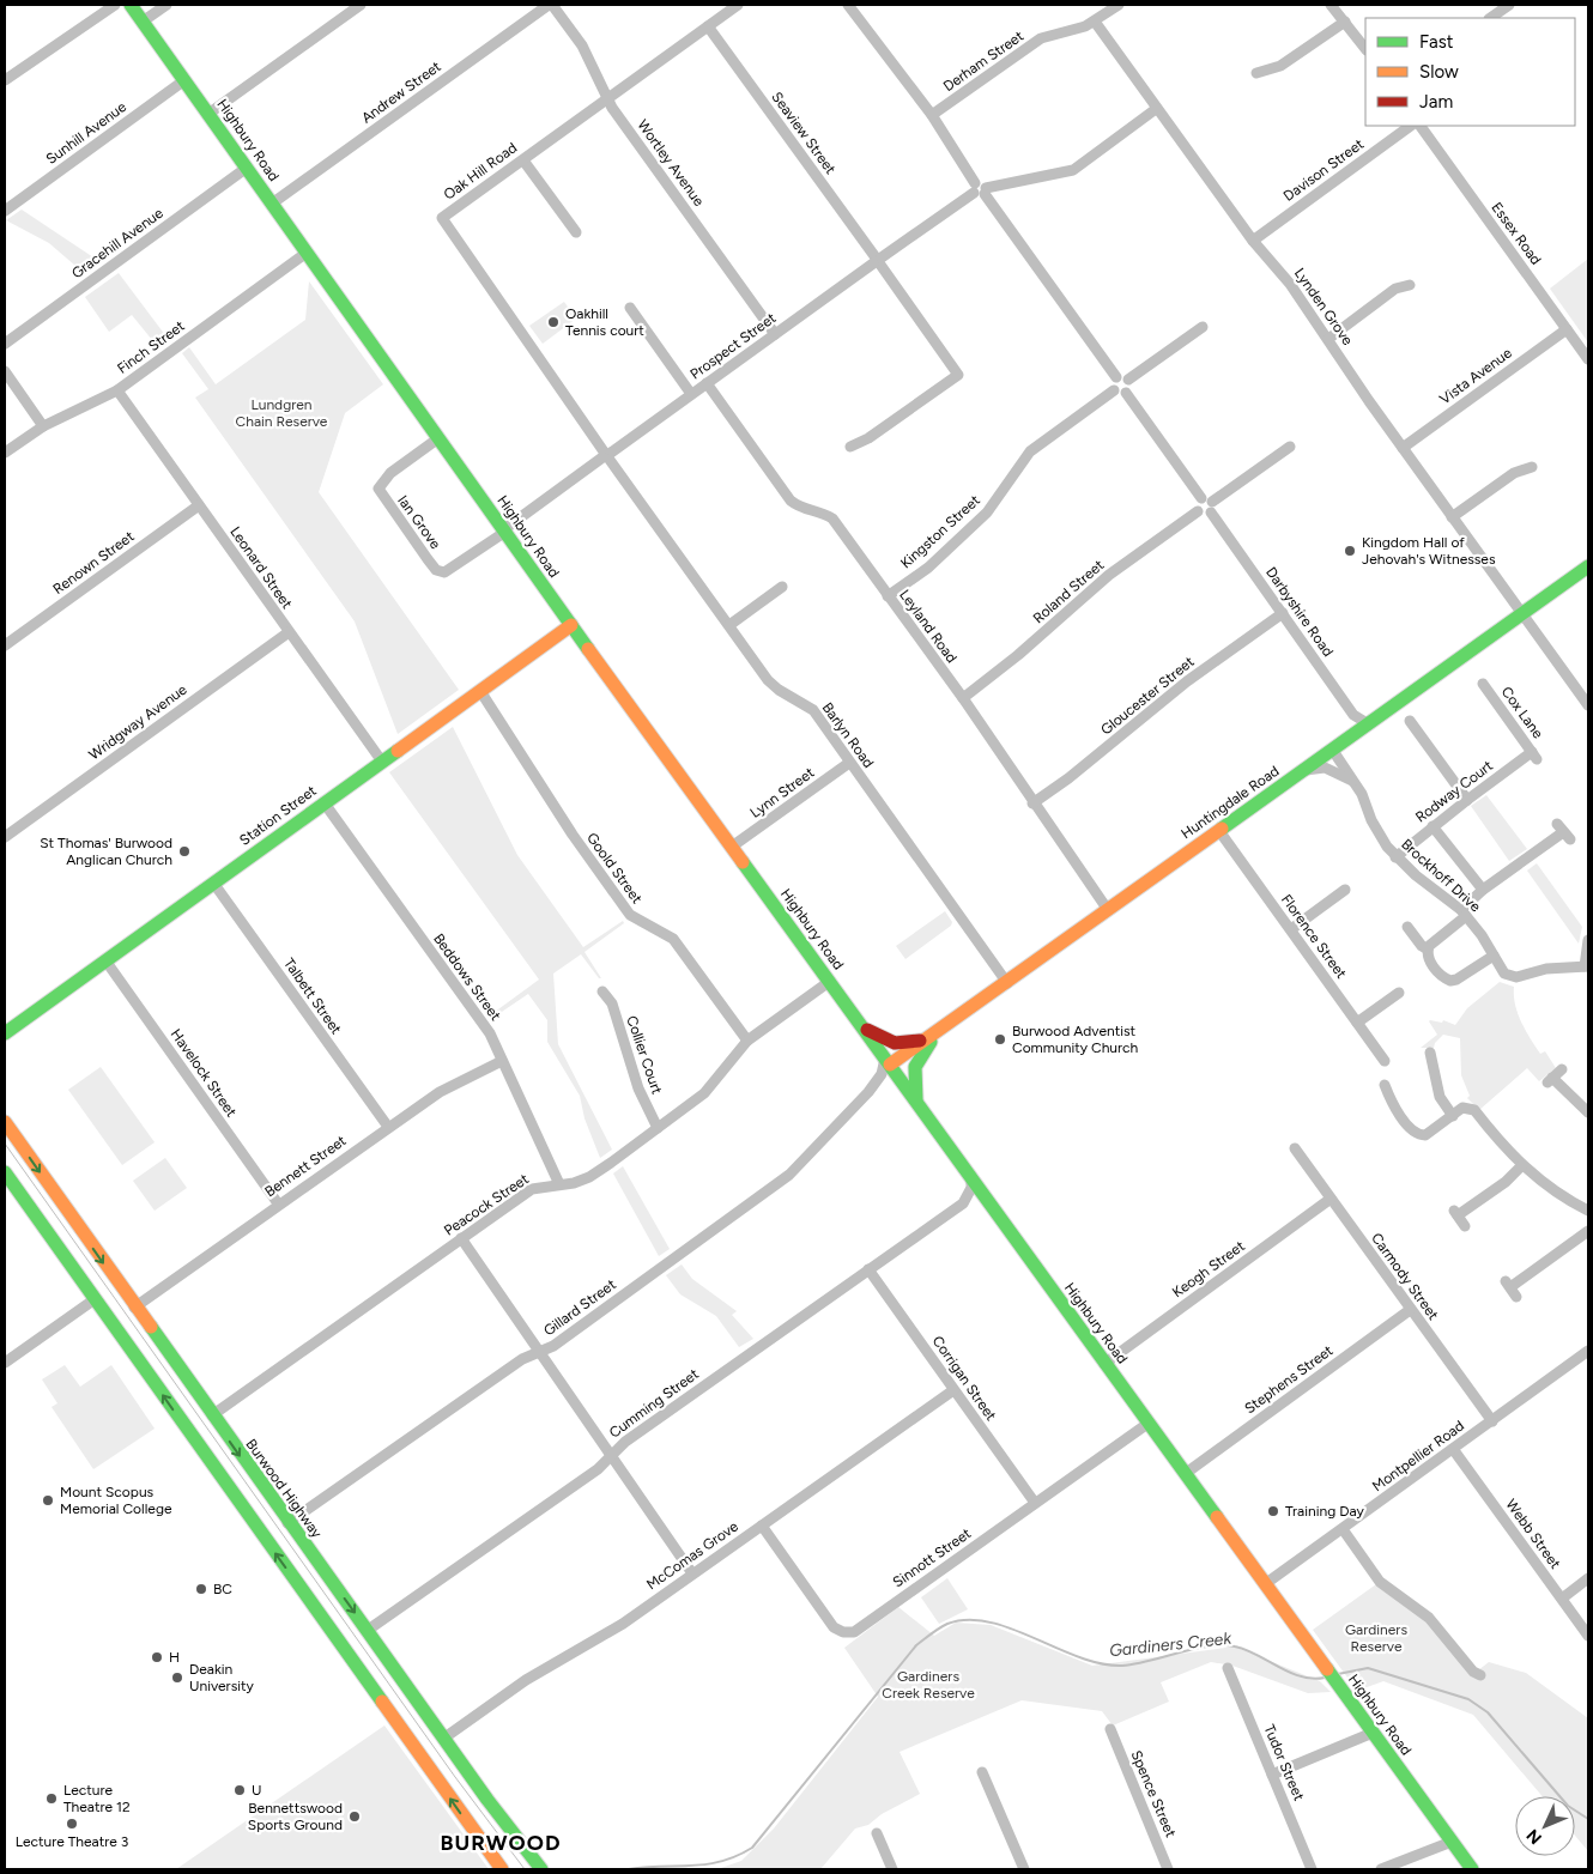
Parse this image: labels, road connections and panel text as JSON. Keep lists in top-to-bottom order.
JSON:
{
  "streets": {
    "main road": [
      "Highbury Road",
      "Huntingdale Road",
      "Station Street",
      "Burwood Highway"
    ],
    "street": [
      "Derham Street",
      "Andrew Street",
      "Sunhill Avenue",
      "Seaview Street",
      "Wortley Avenue",
      "Davison Street",
      "Oak Hill Road",
      "Essex Road",
      "Gracehill Avenue",
      "Lynden Grove",
      "Prospect Street",
      "Finch Street",
      "Vista Avenue",
      "Ian Grove",
      "Kingston Street",
      "Renown Street",
      "Leonard Street",
      "Roland Street",
      "Darbyshire Road",
      "Leyland Road",
      "Gloucester Street",
      "Cox Lane",
      "Wridgway Avenue",
      "Barlyn Road",
      "Rodway Court",
      "Lynn Street",
      "Goold Street",
      "Brockhoff Drive",
      "Florence Street",
      "Beddows Street",
      "Talbett Street",
      "Collier Court",
      "Havelock Street",
      "Bennett Street",
      "Peacock Street",
      "Keogh Street",
      "Carmody Street",
      "Gillard Street",
      "Corrigan Street",
      "Stephens Street",
      "Cumming Street",
      "Montpellier Road",
      "Webb Street",
      "McComas Grove",
      "Sinnott Street",
      "Tudor Street",
      "Spence Street"
    ]
  },
  "crossings": [
    ["Derham Street", "Lynden Grove"],
    ["Andrew Street", "Highbury Road"],
    ["Andrew Street", "Wortley Avenue"],
    ["Sunhill Avenue", "Highbury Road"],
    ["Seaview Street", "Oak Hill Road"],
    ["Seaview Street", "Prospect Street"],
    ["Highbury Road", "Gracehill Avenue"],
    ["Highbury Road", "Prospect Street"],
    ["Highbury Road", "Finch Street"],
    ["Highbury Road", "Ian Grove"],
    ["Highbury Road", "Lynn Street"],
    ["Highbury Road", "Huntingdale Road"],
    ["Highbury Road", "Station Street"],
    ["Highbury Road", "Peacock Street"],
    ["Highbury Road", "Keogh Street"],
    ["Highbury Road", "Gillard Street"],
    ["Highbury Road", "Stephens Street"],
    ["Highbury Road", "Montpellier Road"],
    ["Highbury Road", "Sinnott Street"],
    ["Wortley Avenue", "Oak Hill Road"],
    ["Wortley Avenue", "Prospect Street"],
    ["Davison Street", "Lynden Grove"],
    ["Oak Hill Road", "Prospect Street"],
    ["Oak Hill Road", "Barlyn Road"],
    ["Essex Road", "Vista Avenue"],
    ["Lynden Grove", "Prospect Street"],
    ["Lynden Grove", "Vista Avenue"],
    ["Lynden Grove", "Huntingdale Road"],
    ["Prospect Street", "Ian Grove"],
    ["Prospect Street", "Leyland Road"],
    ["Prospect Street", "Barlyn Road"],
    ["Finch Street", "Leonard Street"],
    ["Kingston Street", "Darbyshire Road"],
    ["Kingston Street", "Leyland Road"],
    ["Renown Street", "Leonard Street"],
    ["Leonard Street", "Wridgway Avenue"],
    ["Leonard Street", "Station Street"],
    ["Roland Street", "Darbyshire Road"],
    ["Roland Street", "Leyland Road"],
    ["Darbyshire Road", "Gloucester Street"],
    ["Darbyshire Road", "Huntingdale Road"],
    ["Leyland Road", "Gloucester Street"],
    ["Leyland Road", "Huntingdale Road"],
    ["Cox Lane", "Rodway Court"],
    ["Barlyn Road", "Lynn Street"],
    ["Barlyn Road", "Huntingdale Road"],
    ["Rodway Court", "Brockhoff Drive"],
    ["Huntingdale Road", "Brockhoff Drive"],
    ["Huntingdale Road", "Florence Street"],
    ["Huntingdale Road", "Gillard Street"],
    ["Station Street", "Goold Street"],
    ["Station Street", "Beddows Street"],
    ["Station Street", "Talbett Street"],
    ["Station Street", "Havelock Street"],
    ["Goold Street", "Peacock Street"],
    ["Beddows Street", "Bennett Street"],
    ["Beddows Street", "Peacock Street"],
    ["Talbett Street", "Bennett Street"],
    ["Collier Court", "Peacock Street"],
    ["Havelock Street", "Bennett Street"],
    ["Bennett Street", "Burwood Highway"],
    ["Peacock Street", "Burwood Highway"],
    ["Keogh Street", "Carmody Street"],
    ["Carmody Street", "Stephens Street"],
    ["Carmody Street", "Montpellier Road"],
    ["Gillard Street", "Burwood Highway"],
    ["Corrigan Street", "Cumming Street"],
    ["Corrigan Street", "McComas Grove"],
    ["Corrigan Street", "Sinnott Street"],
    ["Cumming Street", "Burwood Highway"],
    ["Montpellier Road", "Webb Street"],
    ["Burwood Highway", "McComas Grove"],
    ["McComas Grove", "Sinnott Street"]
  ],
  "districts": ["BURWOOD"],
  "water": ["Gardiners Creek"],
  "parks": ["Lundgren Chain Reserve", "Gardiners Reserve", "Gardiners Creek Reserve"],
  "places": [
    "Oakhill Tennis court",
    "Kingdom Hall of Jehovah's Witnesses",
    "St Thomas' Burwood Anglican Church",
    "Burwood Adventist Community Church",
    "Mount Scopus Memorial College",
    "Training Day",
    "BC",
    "H",
    "Deakin University",
    "U",
    "Lecture Theatre 12",
    "Bennettswood Sports Ground",
    "Lecture Theatre 3"
  ],
  "legend": ["Fast", "Slow", "Jam"],
  "north": "bottom left"
}
